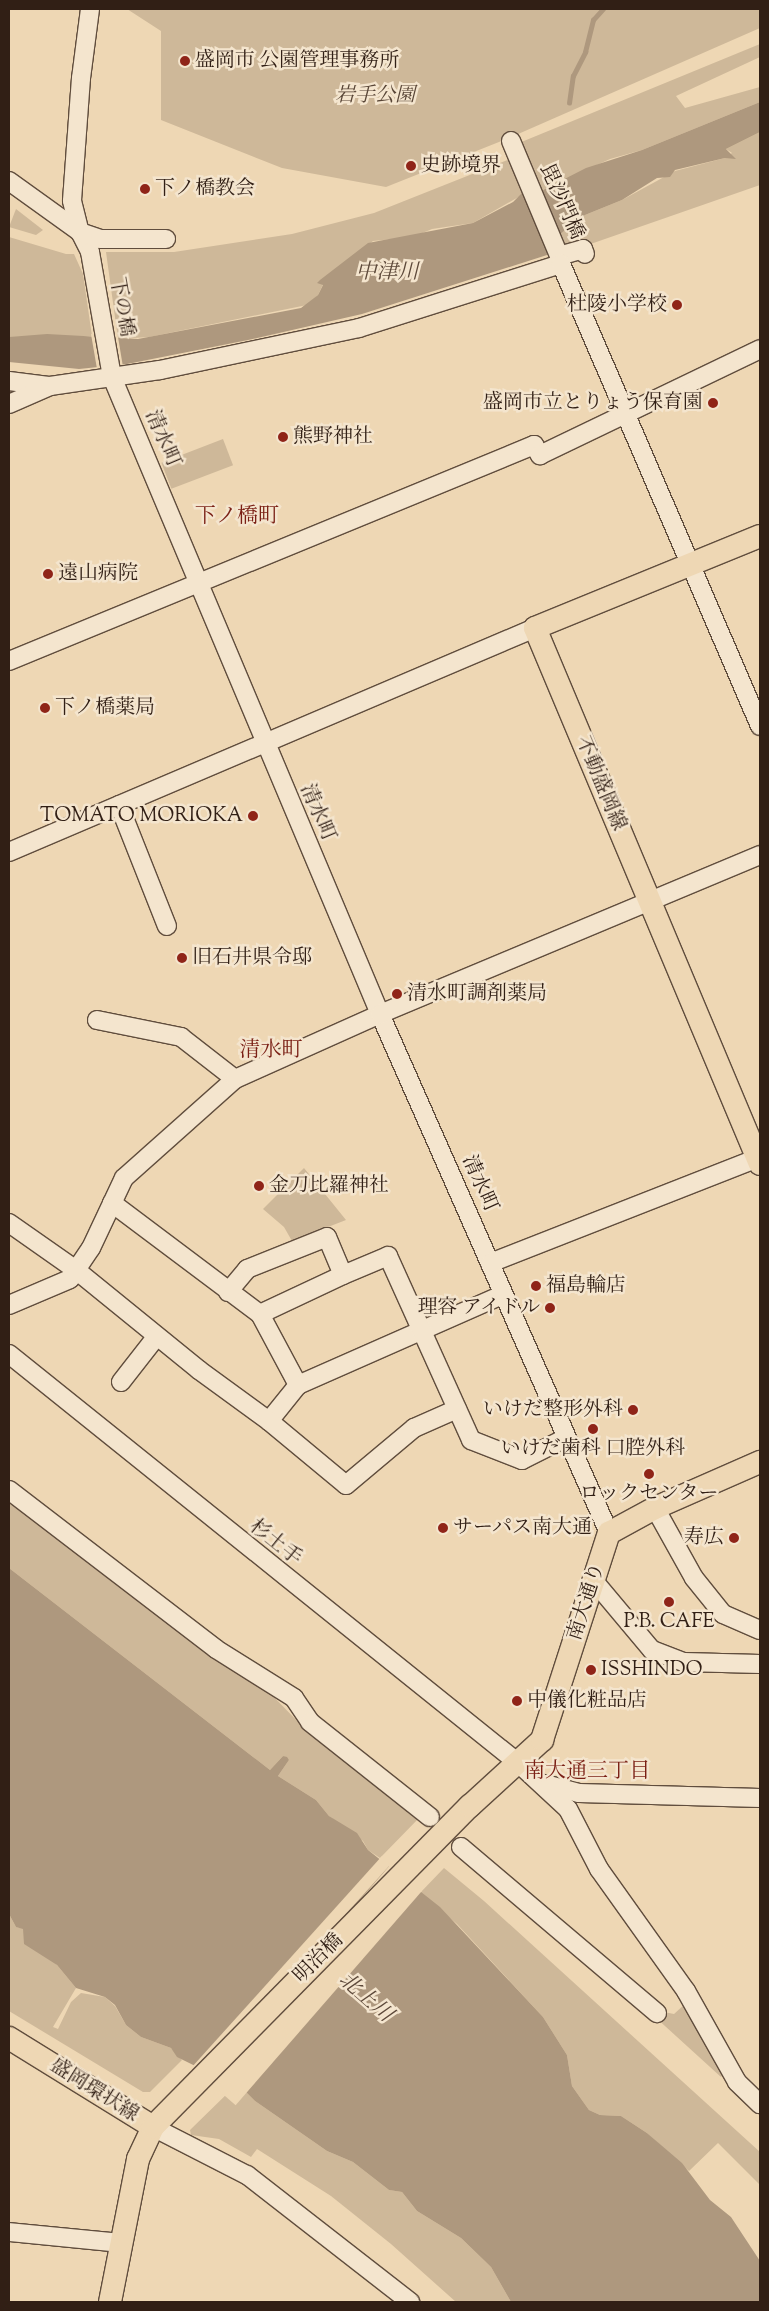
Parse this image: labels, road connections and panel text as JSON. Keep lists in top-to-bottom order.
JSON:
{
  "streets": {
    "main road": [
      "不動盛岡線",
      "南大通り",
      "明治橋",
      "盛岡環状線"
    ],
    "street": [
      "毘沙門橋",
      "下の橋",
      "清水町",
      "杉土手"
    ]
  },
  "crossings": [
    ["下の橋", "清水町"],
    ["清水町", "南大通り"],
    ["杉土手", "南大通り"],
    ["杉土手", "明治橋"],
    ["南大通り", "明治橋"],
    ["明治橋", "盛岡環状線"]
  ],
  "districts": ["下ノ橋町", "清水町", "南大通三丁目"],
  "water": ["中津川", "北上川"],
  "parks": ["岩手公園"],
  "places": [
    "盛岡市 公園管理事務所",
    "史跡境界",
    "下ノ橋教会",
    "杜陵小学校",
    "盛岡市立とりょう保育園",
    "熊野神社",
    "遠山病院",
    "下ノ橋薬局",
    "TOMATO MORIOKA",
    "旧石井県令邸",
    "清水町調剤薬局",
    "金刀比羅神社",
    "福島輪店",
    "理容 アイドル",
    "いけだ整形外科",
    "いけだ歯科 口腔外科",
    "ロックセンター",
    "サーパス南大通",
    "寿広",
    "P.B. CAFE",
    "ISSHINDO",
    "中儀化粧品店"
  ]
}
